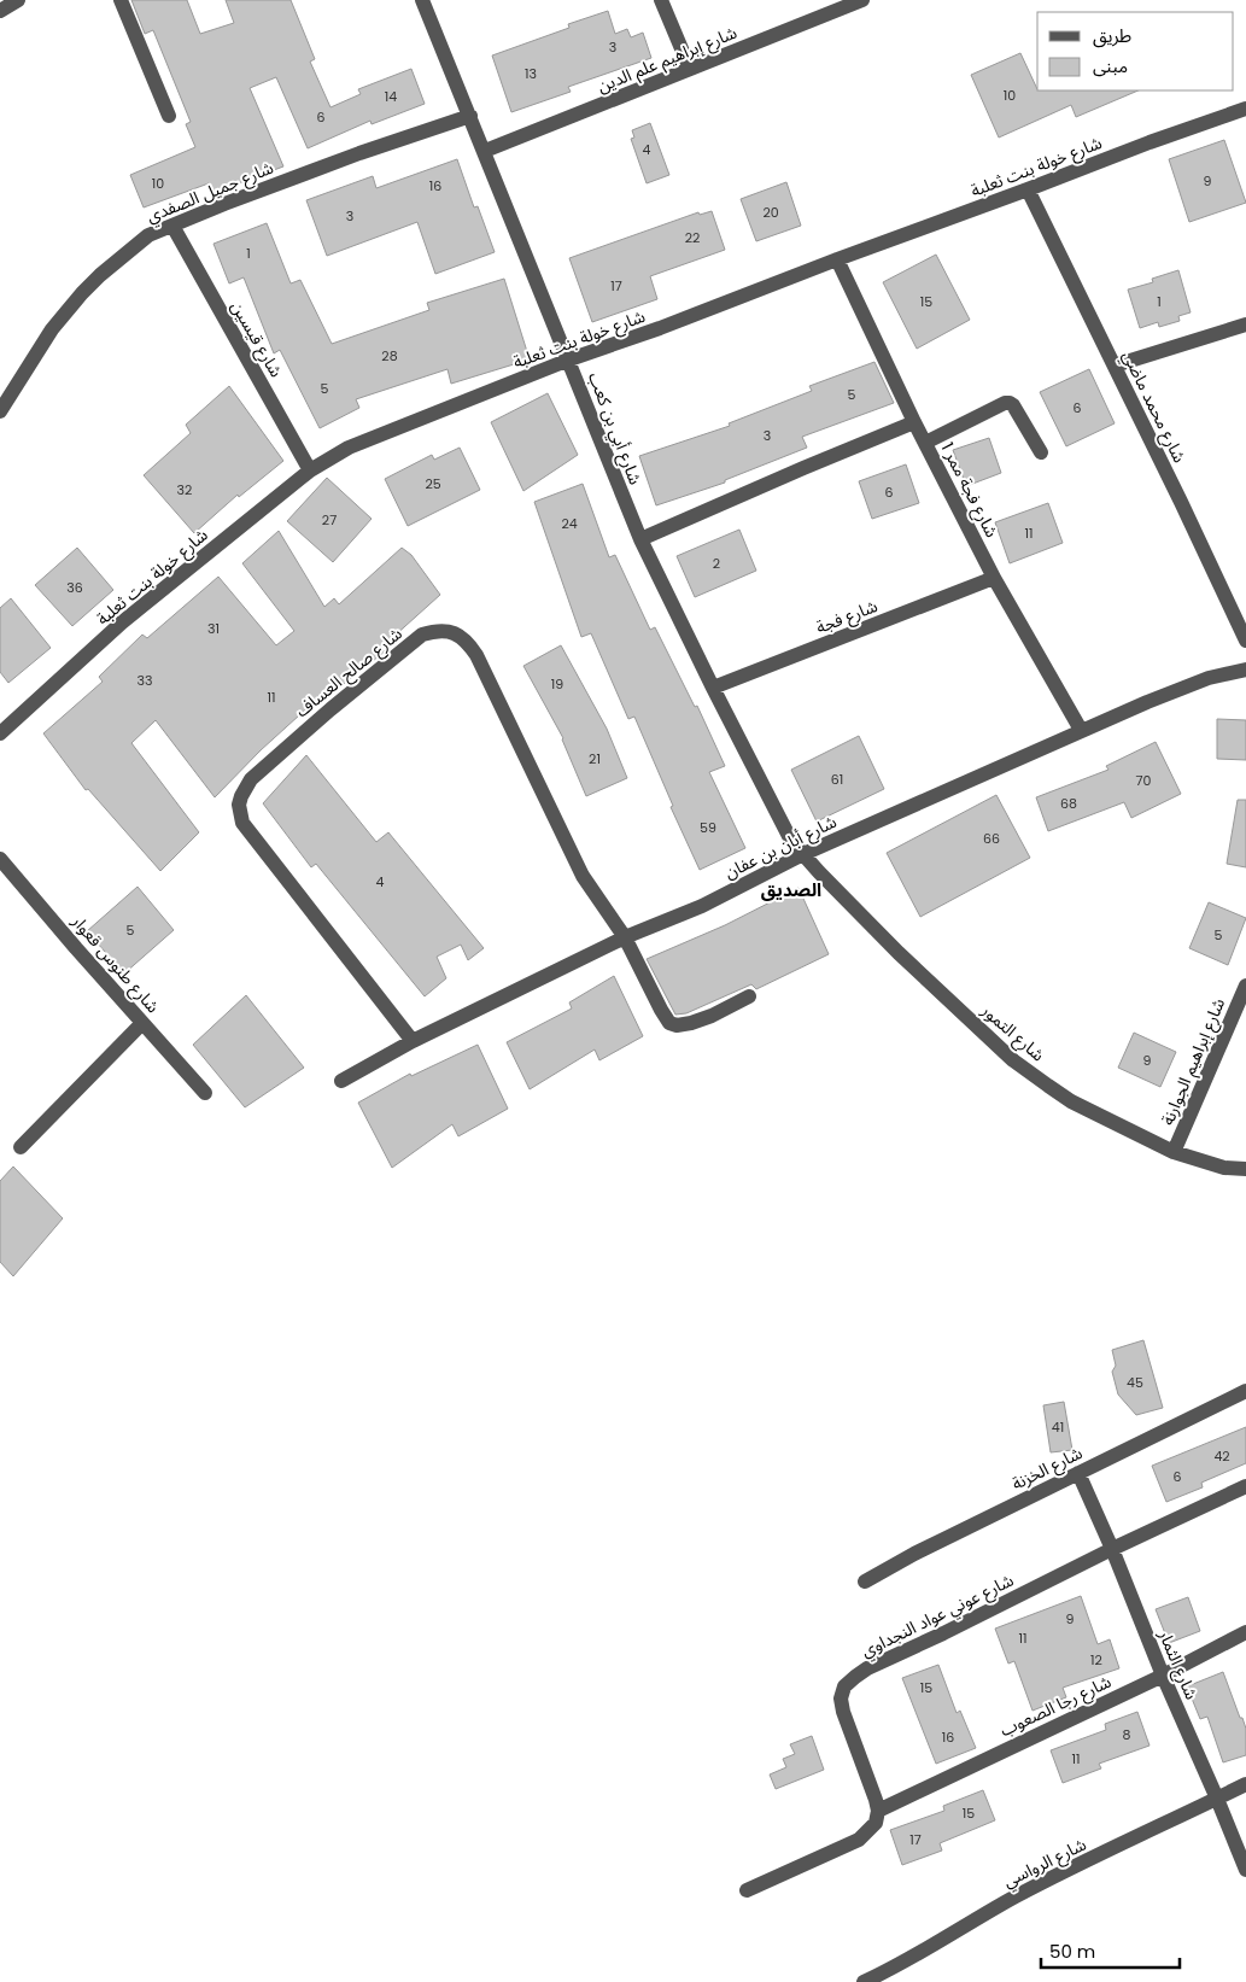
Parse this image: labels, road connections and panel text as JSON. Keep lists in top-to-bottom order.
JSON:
{
  "streets": {
    "street": [
      "شارع إبراهيم علم الدين",
      "شارع خولة بنت ثعلبة",
      "شارع جميل الصفدي",
      "شارع قيسين",
      "شارع محمد ماضي",
      "شارع أبي بن كعب",
      "شارع فجة ممر 1",
      "شارع فجة",
      "شارع صالح العساف",
      "شارع أبان بن عفان",
      "شارع طنوس قعوار",
      "شارع التمور",
      "شارع إبراهيم الجوارنة",
      "شارع الخزنة",
      "شارع عوني عواد النجداوي",
      "شارع الثمار",
      "شارع رجا الصعوب",
      "شارع الرواسي"
    ]
  },
  "crossings": [
    ["شارع إبراهيم علم الدين", "شارع أبي بن كعب"],
    ["شارع خولة بنت ثعلبة", "شارع قيسين"],
    ["شارع خولة بنت ثعلبة", "شارع محمد ماضي"],
    ["شارع خولة بنت ثعلبة", "شارع أبي بن كعب"],
    ["شارع خولة بنت ثعلبة", "شارع فجة ممر 1"],
    ["شارع جميل الصفدي", "شارع قيسين"],
    ["شارع جميل الصفدي", "شارع أبي بن كعب"],
    ["شارع أبي بن كعب", "شارع فجة"],
    ["شارع أبي بن كعب", "شارع أبان بن عفان"],
    ["شارع أبي بن كعب", "شارع التمور"],
    ["شارع فجة ممر 1", "شارع فجة"],
    ["شارع فجة ممر 1", "شارع أبان بن عفان"],
    ["شارع صالح العساف", "شارع أبان بن عفان"],
    ["شارع أبان بن عفان", "شارع التمور"],
    ["شارع التمور", "شارع إبراهيم الجوارنة"],
    ["شارع الخزنة", "شارع الثمار"],
    ["شارع عوني عواد النجداوي", "شارع الثمار"],
    ["شارع عوني عواد النجداوي", "شارع رجا الصعوب"],
    ["شارع الثمار", "شارع رجا الصعوب"],
    ["شارع الثمار", "شارع الرواسي"]
  ],
  "districts": ["الصديق"],
  "house_numbers": [
    "3",
    "13",
    "10",
    "14",
    "6",
    "4",
    "9",
    "10",
    "16",
    "20",
    "3",
    "22",
    "1",
    "17",
    "15",
    "1",
    "28",
    "5",
    "5",
    "6",
    "3",
    "25",
    "32",
    "6",
    "27",
    "24",
    "11",
    "2",
    "36",
    "31",
    "33",
    "19",
    "11",
    "21",
    "61",
    "70",
    "68",
    "59",
    "66",
    "4",
    "5",
    "5",
    "9",
    "45",
    "41",
    "42",
    "6",
    "9",
    "11",
    "12",
    "15",
    "8",
    "16",
    "11",
    "15",
    "17"
  ],
  "legend": ["طريق", "مبنى"],
  "scale_bar": "50 m"
}
